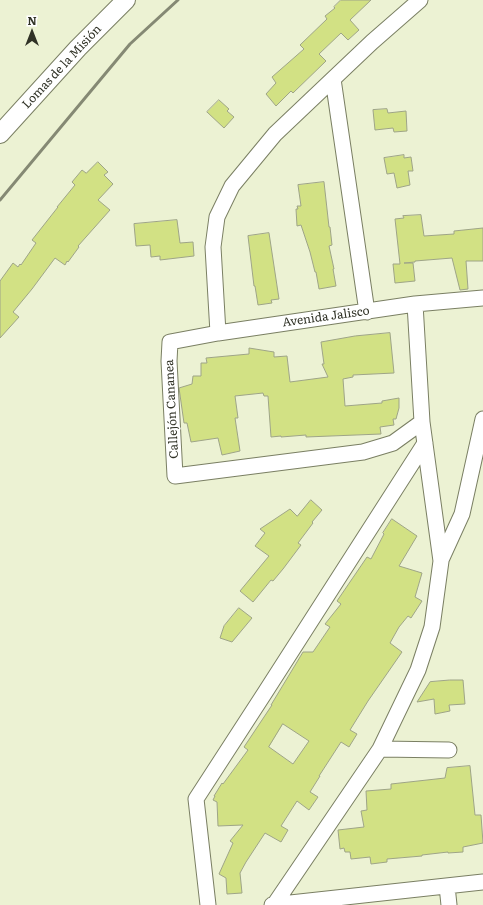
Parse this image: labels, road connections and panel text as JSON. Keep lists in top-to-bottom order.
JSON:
{
  "streets": {
    "street": ["Lomas de la Misión", "Avenida Jalisco", "Callejón Cananea"]
  },
  "crossings": [
    ["Avenida Jalisco", "Callejón Cananea"]
  ],
  "north": "top"
}
